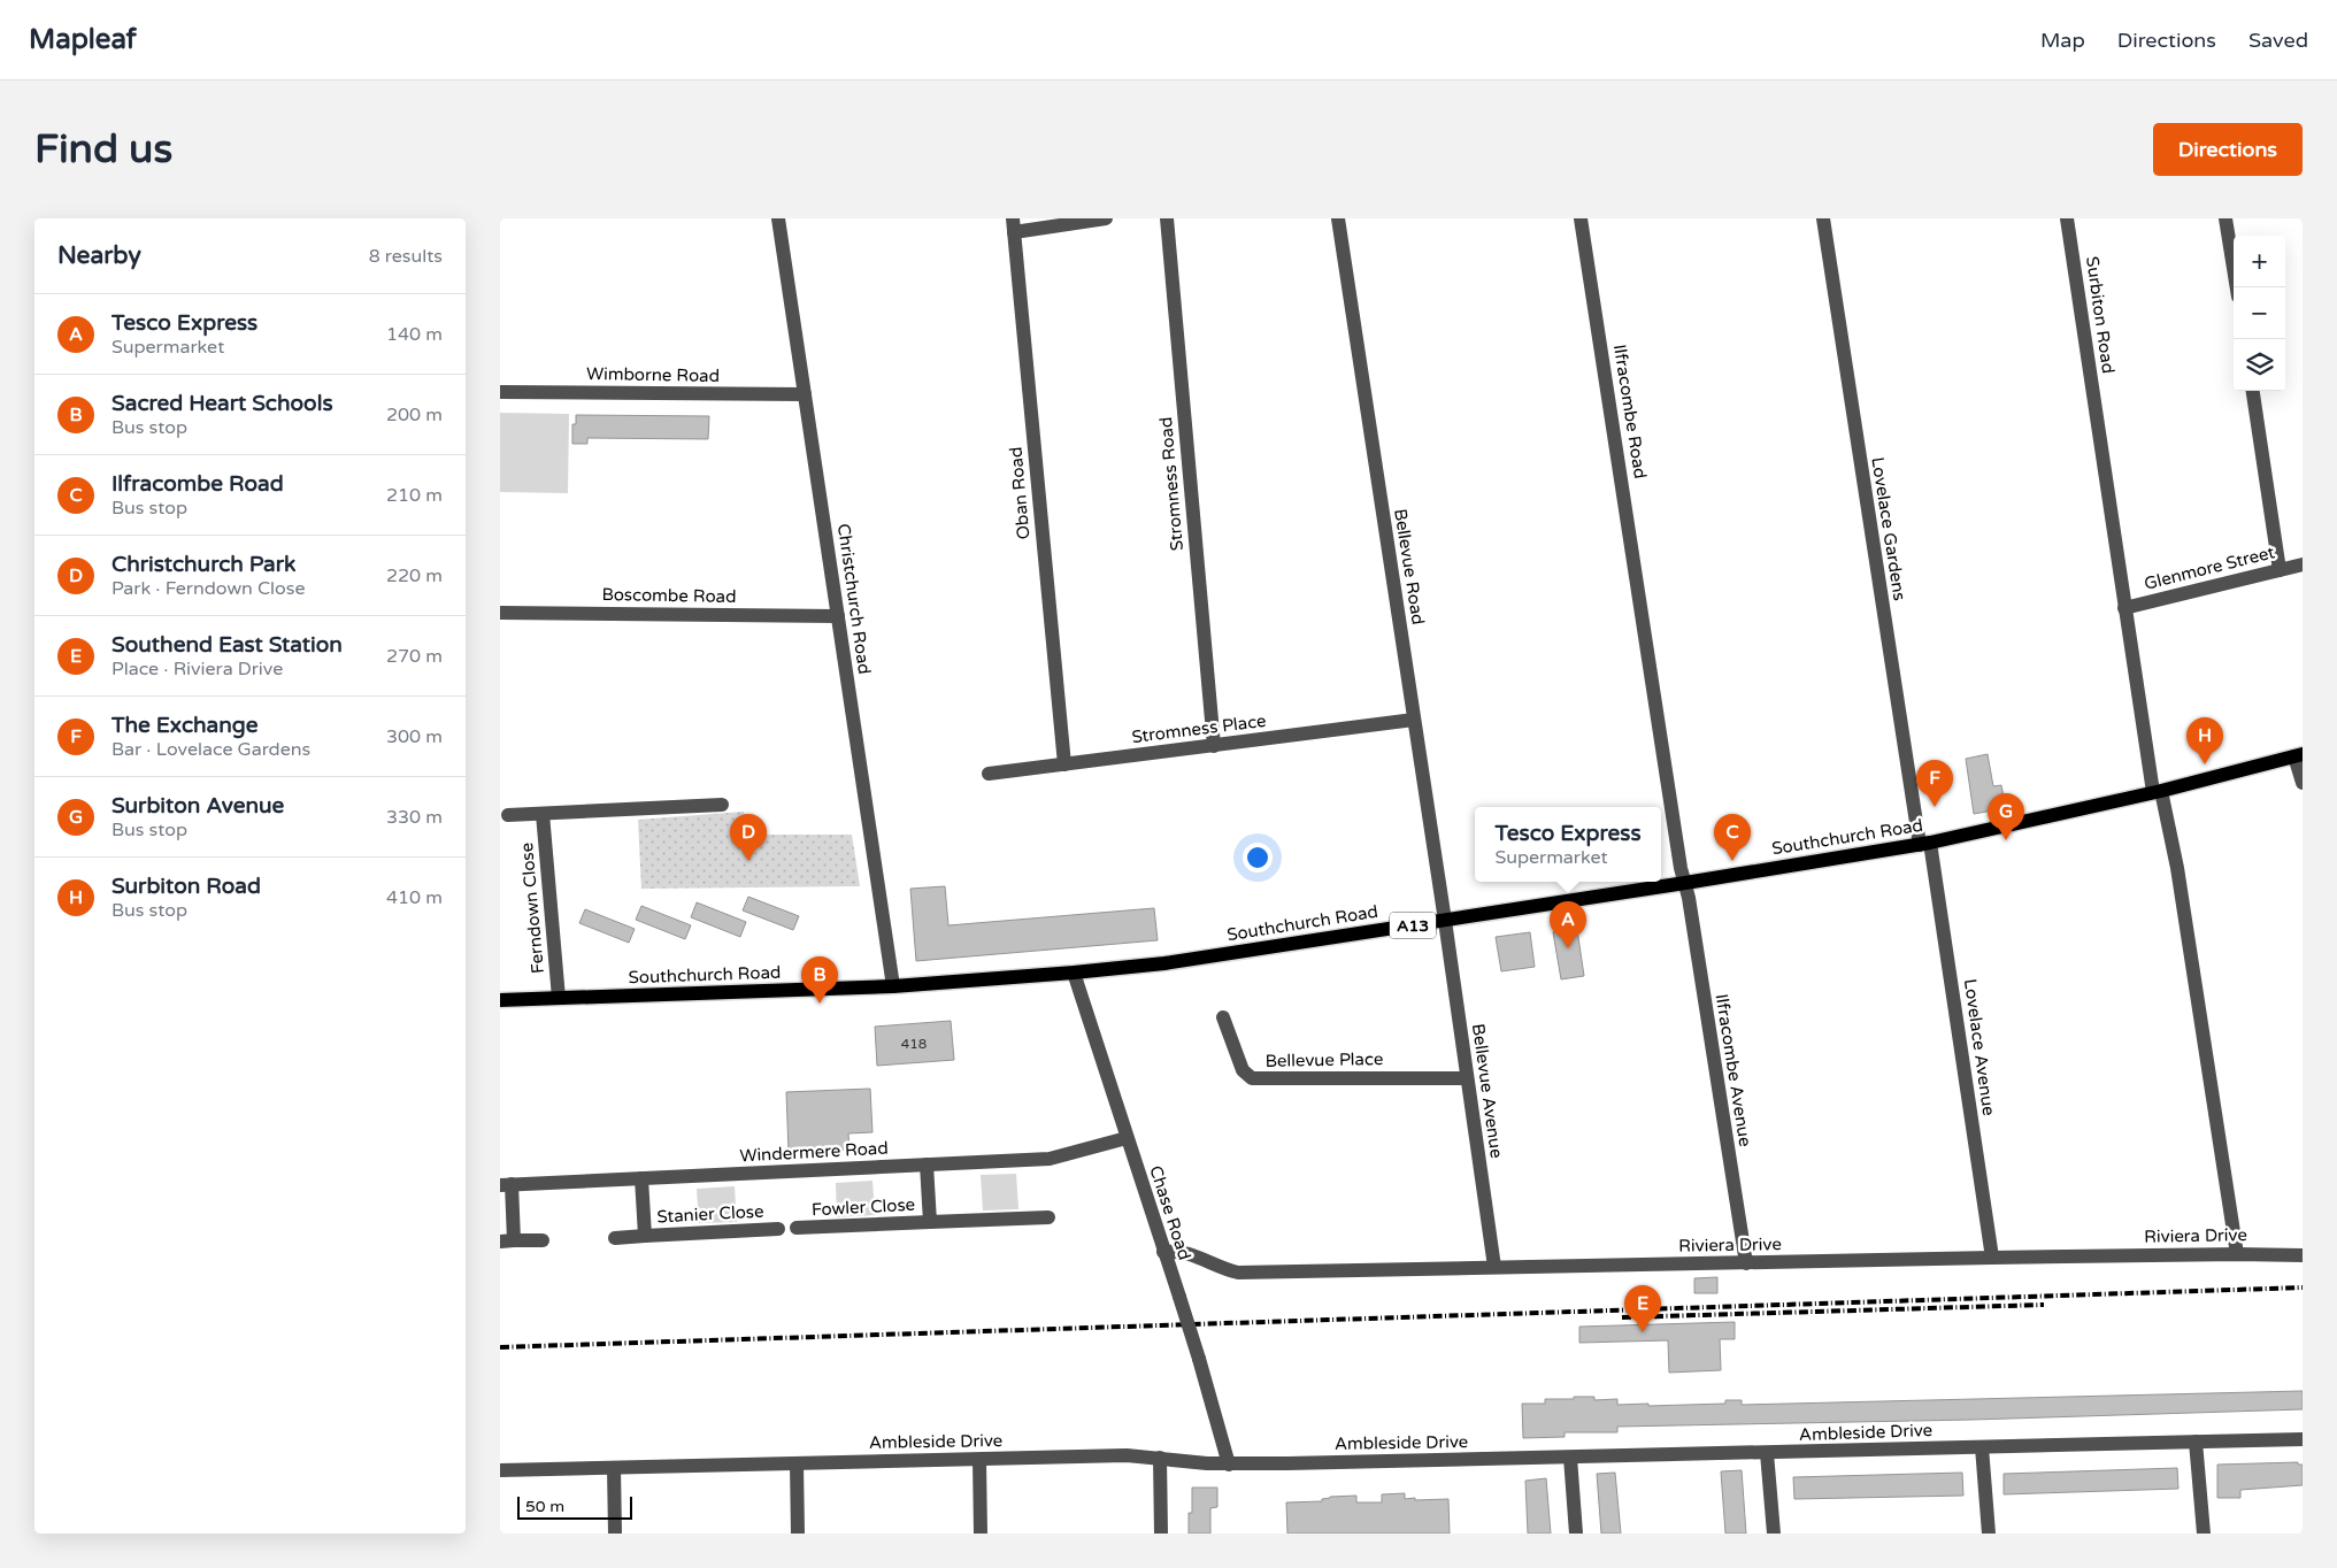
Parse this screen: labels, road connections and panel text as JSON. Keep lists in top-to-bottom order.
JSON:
{
  "streets": {
    "main road": ["Southchurch Road", "A13"],
    "street": [
      "Surbiton Road",
      "Wimborne Road",
      "Ilfracombe Road",
      "Stromness Road",
      "Oban Road",
      "Lovelace Gardens",
      "Bellevue Road",
      "Glenmore Street",
      "Boscombe Road",
      "Christchurch Road",
      "Stromness Place",
      "Ferndown Close",
      "Lovelace Avenue",
      "Bellevue Place",
      "Ilfracombe Avenue",
      "Bellevue Avenue",
      "Windermere Road",
      "Fowler Close",
      "Chase Road",
      "Stanier Close",
      "Riviera Drive",
      "Ambleside Drive"
    ]
  },
  "crossings": [
    ["Surbiton Road", "Glenmore Street"],
    ["Surbiton Road", "Southchurch Road"],
    ["Surbiton Road", "Riviera Drive"],
    ["Wimborne Road", "Christchurch Road"],
    ["Ilfracombe Road", "Southchurch Road"],
    ["Ilfracombe Road", "Ilfracombe Avenue"],
    ["Stromness Road", "Stromness Place"],
    ["Oban Road", "Stromness Place"],
    ["Lovelace Gardens", "Southchurch Road"],
    ["Lovelace Gardens", "Lovelace Avenue"],
    ["Bellevue Road", "Stromness Place"],
    ["Bellevue Road", "Southchurch Road"],
    ["Bellevue Road", "Bellevue Avenue"],
    ["Boscombe Road", "Christchurch Road"],
    ["Christchurch Road", "Southchurch Road"],
    ["Southchurch Road", "Ferndown Close"],
    ["Southchurch Road", "Lovelace Avenue"],
    ["Southchurch Road", "Ilfracombe Avenue"],
    ["Southchurch Road", "Bellevue Avenue"],
    ["Southchurch Road", "Chase Road"],
    ["Lovelace Avenue", "Riviera Drive"],
    ["Bellevue Place", "Bellevue Avenue"],
    ["Ilfracombe Avenue", "Riviera Drive"],
    ["Bellevue Avenue", "Riviera Drive"],
    ["Windermere Road", "Fowler Close"],
    ["Windermere Road", "Chase Road"],
    ["Windermere Road", "Stanier Close"],
    ["Chase Road", "Riviera Drive"],
    ["Chase Road", "Ambleside Drive"]
  ],
  "house_numbers": ["418"],
  "scale_bar": "50 m",
  "page": {
    "header": "Mapleaf",
    "nav": ["Map", "Directions", "Saved"],
    "buttons": "Directions",
    "title": "Find us",
    "heading": ["Nearby", "8 results"],
    "map_buttons": ["+", "−"],
    "list": [
      {
        "mark": "A",
        "name": "Tesco Express",
        "note": "Supermarket",
        "value": "140 m"
      },
      {
        "mark": "B",
        "name": "Sacred Heart Schools",
        "note": "Bus stop",
        "value": "200 m"
      },
      {
        "mark": "C",
        "name": "Ilfracombe Road",
        "note": "Bus stop",
        "value": "210 m"
      },
      {
        "mark": "D",
        "name": "Christchurch Park",
        "note": "Park · Ferndown Close",
        "value": "220 m"
      },
      {
        "mark": "E",
        "name": "Southend East Station",
        "note": "Place · Riviera Drive",
        "value": "270 m"
      },
      {
        "mark": "F",
        "name": "The Exchange",
        "note": "Bar · Lovelace Gardens",
        "value": "300 m"
      },
      {
        "mark": "G",
        "name": "Surbiton Avenue",
        "note": "Bus stop",
        "value": "330 m"
      },
      {
        "mark": "H",
        "name": "Surbiton Road",
        "note": "Bus stop",
        "value": "410 m"
      }
    ],
    "pins": [
      "H",
      "F",
      "G",
      "C",
      "D",
      "A",
      "B",
      "E"
    ],
    "popup": ["Tesco Express", "Supermarket"],
    "scale": "50 m"
  }
}
